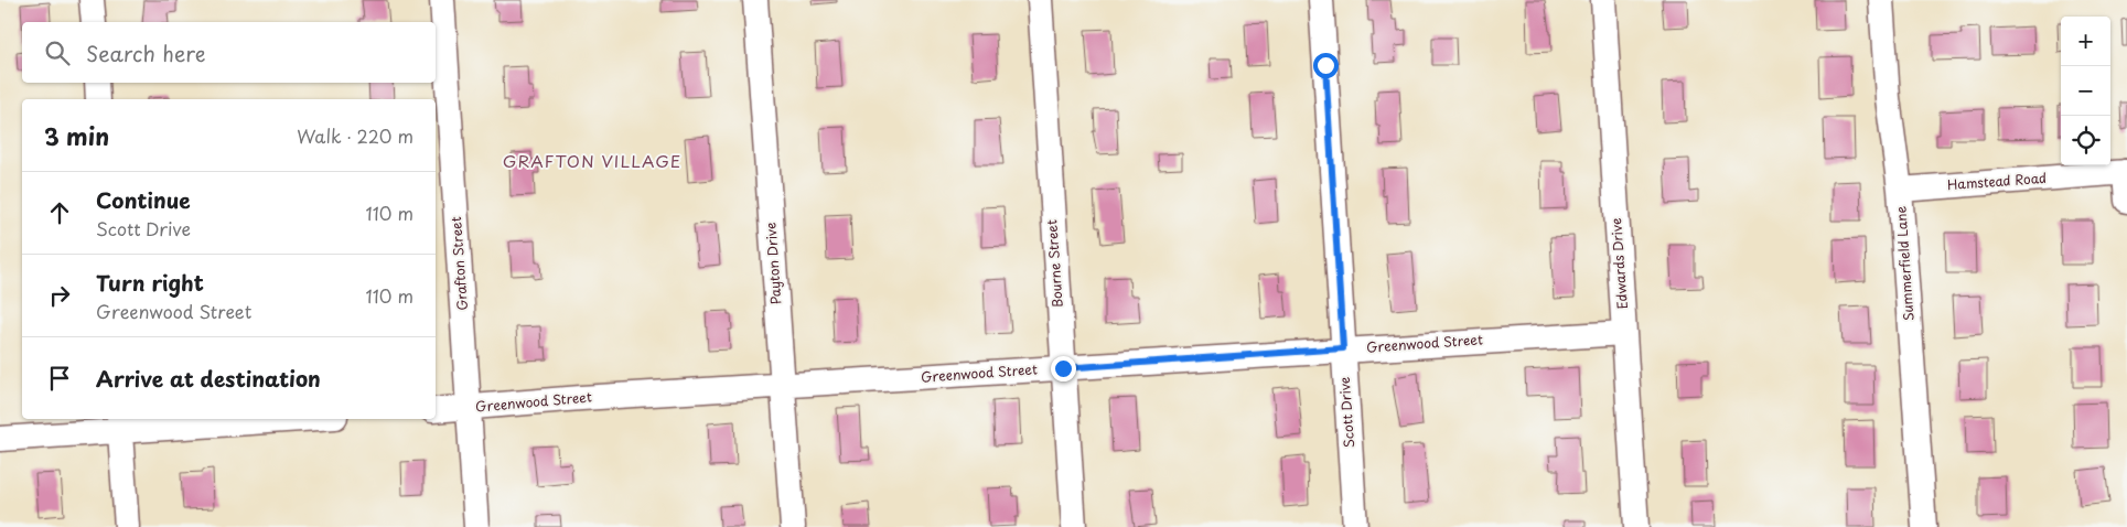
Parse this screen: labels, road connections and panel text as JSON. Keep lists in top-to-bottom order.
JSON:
{
  "streets": {
    "street": [
      "Hamstead Road",
      "Grafton Street",
      "Payton Drive",
      "Bourne Street",
      "Edwards Drive",
      "Summerfield Lane",
      "Greenwood Street",
      "Scott Drive"
    ]
  },
  "crossings": [
    ["Hamstead Road", "Summerfield Lane"],
    ["Grafton Street", "Greenwood Street"],
    ["Payton Drive", "Greenwood Street"],
    ["Bourne Street", "Greenwood Street"],
    ["Edwards Drive", "Greenwood Street"],
    ["Greenwood Street", "Scott Drive"]
  ],
  "districts": ["GRAFTON VILLAGE"],
  "page": {
    "map_buttons": ["+", "−"],
    "search": "Search here",
    "heading": ["3 min", "Walk · 220 m"],
    "list": [
      ["Continue", "Scott Drive", "110 m"],
      ["Turn right", "Greenwood Street", "110 m"],
      "Arrive at destination"
    ]
  }
}
